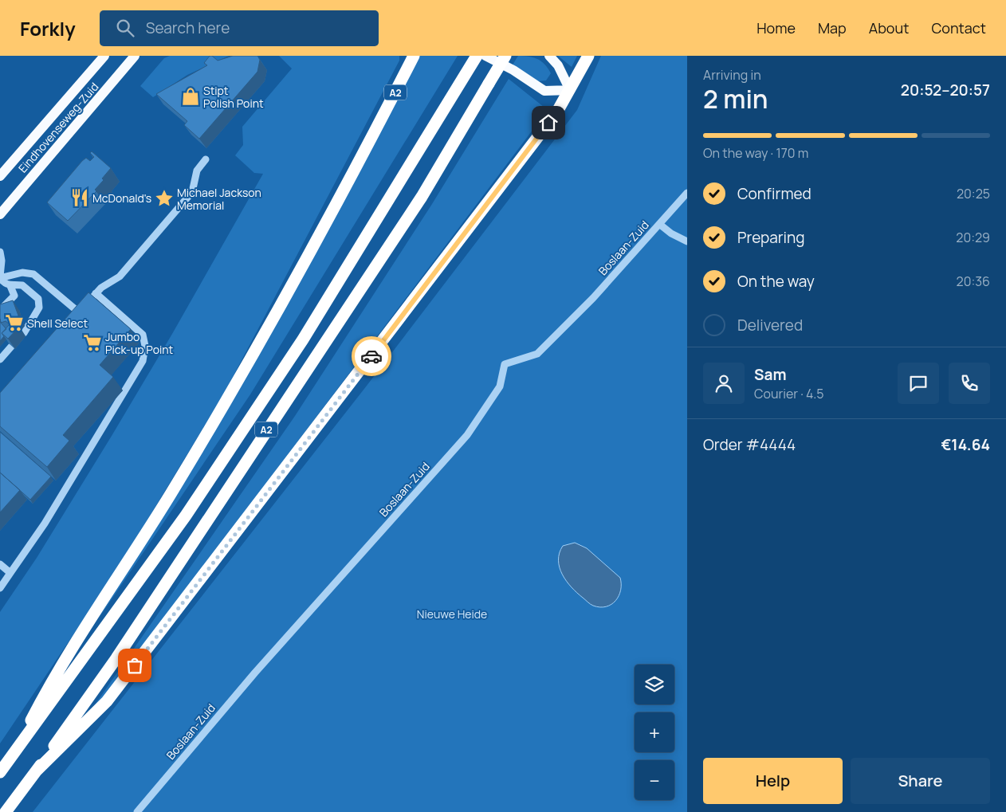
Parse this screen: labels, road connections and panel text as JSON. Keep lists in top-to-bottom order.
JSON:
{
  "streets": {
    "highway": ["A2"],
    "main road": ["Eindhovenseweg-Zuid"],
    "street": ["Boslaan-Zuid"]
  },
  "parks": ["Nieuwe Heide"],
  "places": {
    "shop": ["Stipt Polish Point"],
    "restaurant": ["McDonald's"],
    "place": ["Michael Jackson Memorial"],
    "supermarket": ["Shell Select", "Jumbo Pick-up Point"]
  },
  "page": {
    "header": "Forkly",
    "search": "Search here",
    "nav": [
      "Home",
      "Map",
      "About",
      "Contact"
    ],
    "heading": ["2 min", "Arriving in", "20:52–20:57"],
    "panel": [
      "Sam",
      "Courier · 4.5",
      "Order #4444",
      "€14.64"
    ],
    "bar": "On the way · 170 m",
    "list": [
      ["Confirmed", "20:25"],
      ["Preparing", "20:29"],
      ["On the way", "20:36"],
      "Delivered"
    ],
    "map_buttons": ["+", "−"],
    "buttons": ["Help", "Share"]
  }
}
